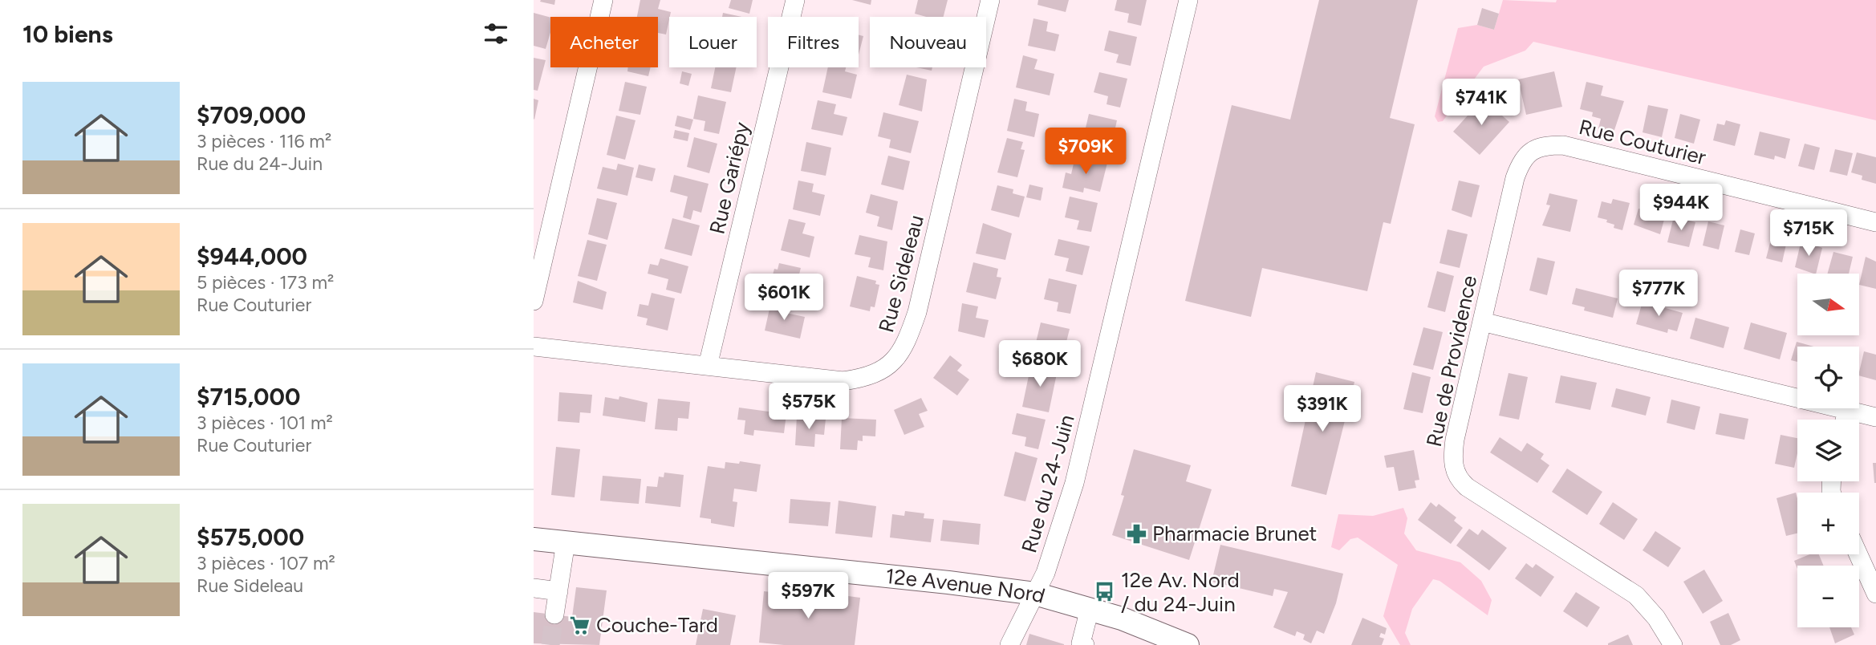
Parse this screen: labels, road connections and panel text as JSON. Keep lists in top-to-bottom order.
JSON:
{
  "streets": {
    "main road": ["12e Avenue Nord"],
    "street": [
      "Rue Couturier",
      "Rue Gariépy",
      "Rue Sideleau",
      "Rue de Providence",
      "Rue du 24-Juin"
    ]
  },
  "crossings": [
    ["Rue Couturier", "Rue de Providence"],
    ["Rue Gariépy", "Rue Sideleau"],
    ["Rue du 24-Juin", "12e Avenue Nord"]
  ],
  "places": {
    "pharmacy": ["Pharmacie Brunet"],
    "bus stop": ["12e Av. Nord / du 24-Juin"],
    "supermarket": ["Couche-Tard"]
  },
  "north": "right",
  "page": {
    "heading": "10 biens",
    "chip": [
      "Acheter",
      "Louer",
      "Filtres",
      "Nouveau"
    ],
    "list": [
      {
        "name": "$709,000",
        "note": "3 pièces · 116 m² · Rue du 24-Juin"
      },
      {
        "name": "$944,000",
        "note": "5 pièces · 173 m² · Rue Couturier"
      },
      {
        "name": "$715,000",
        "note": "3 pièces · 101 m² · Rue Couturier"
      },
      {
        "name": "$575,000",
        "note": "3 pièces · 107 m² · Rue Sideleau"
      }
    ],
    "price": [
      "$741K",
      "$709K",
      "$944K",
      "$715K",
      "$777K",
      "$601K",
      "$680K",
      "$575K",
      "$391K",
      "$597K"
    ],
    "map_buttons": ["+", "−"]
  }
}
